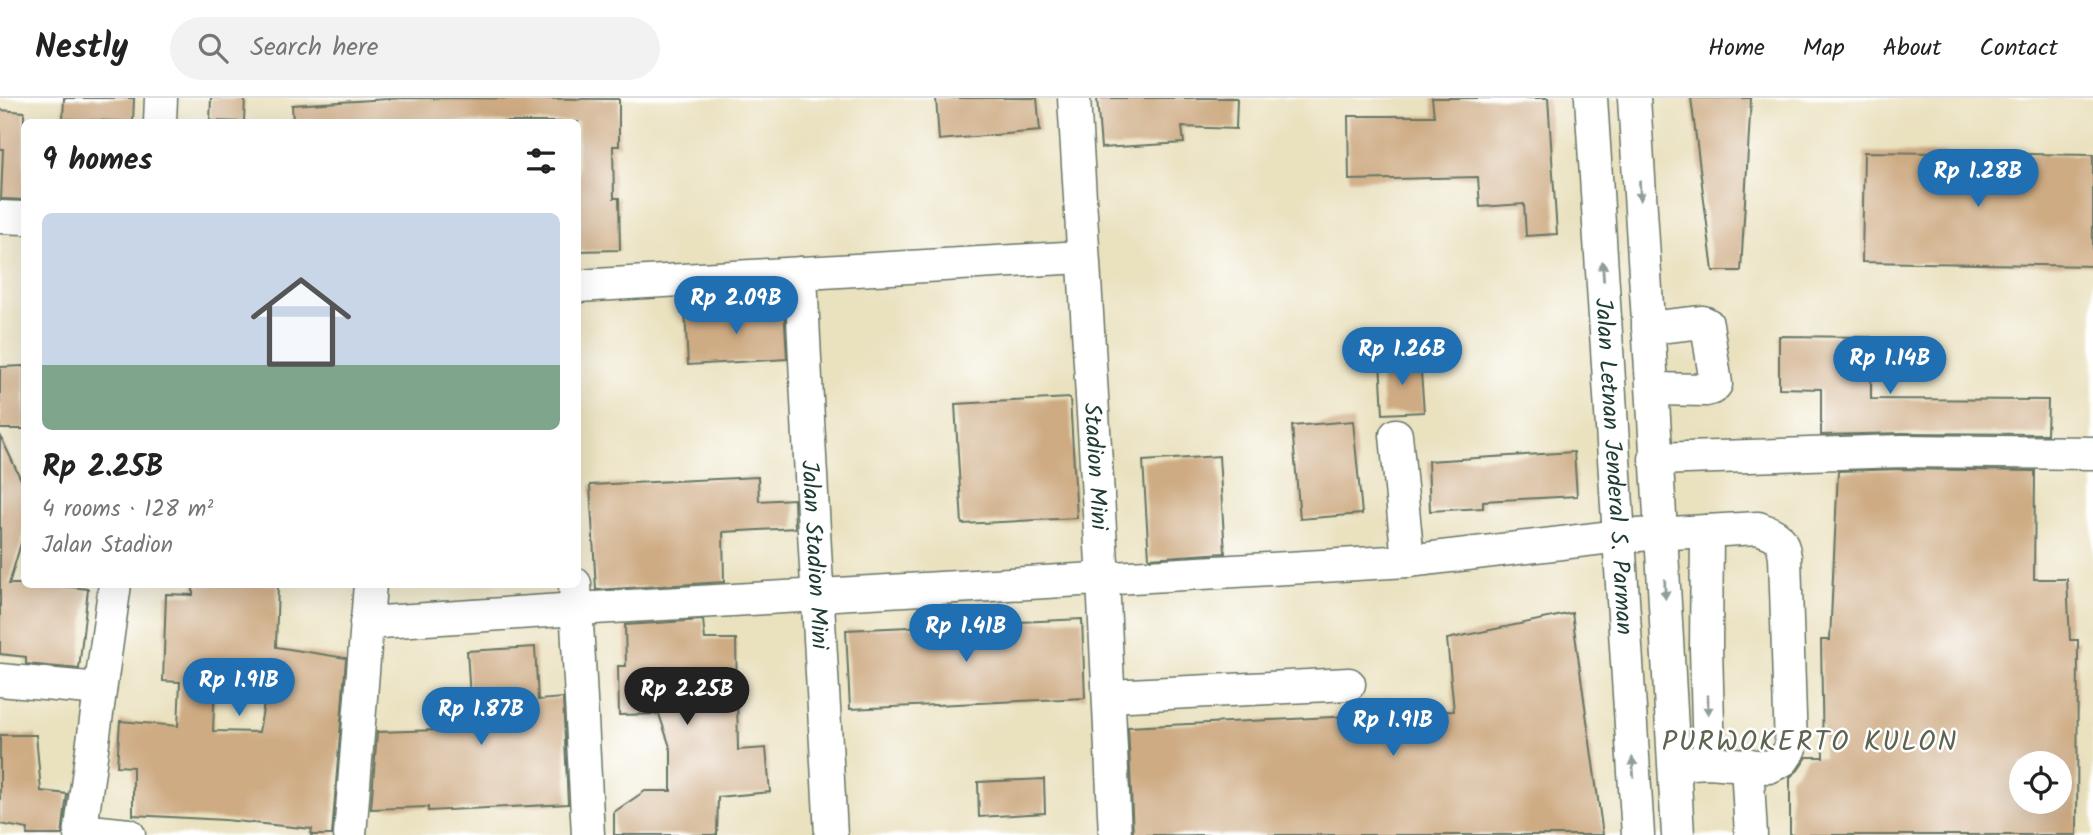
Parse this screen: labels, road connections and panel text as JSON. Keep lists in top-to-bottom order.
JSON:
{
  "streets": {
    "street": ["Stadion Mini", "Jalan Letnan Jenderal S. Parman", "Jalan Stadion Mini"]
  },
  "districts": ["PURWOKERTO KULON"],
  "page": {
    "header": "Nestly",
    "search": "Search here",
    "nav": [
      "Home",
      "Map",
      "About",
      "Contact"
    ],
    "heading": "9 homes",
    "price": [
      "Rp 1.28B",
      "Rp 2.09B",
      "Rp 1.26B",
      "Rp 1.14B",
      "Rp 1.41B",
      "Rp 1.91B",
      "Rp 2.25B",
      "Rp 1.87B",
      "Rp 1.91B"
    ],
    "list": [
      {
        "name": "Rp 2.25B",
        "note": "4 rooms · 128 m² · Jalan Stadion"
      }
    ]
  }
}
